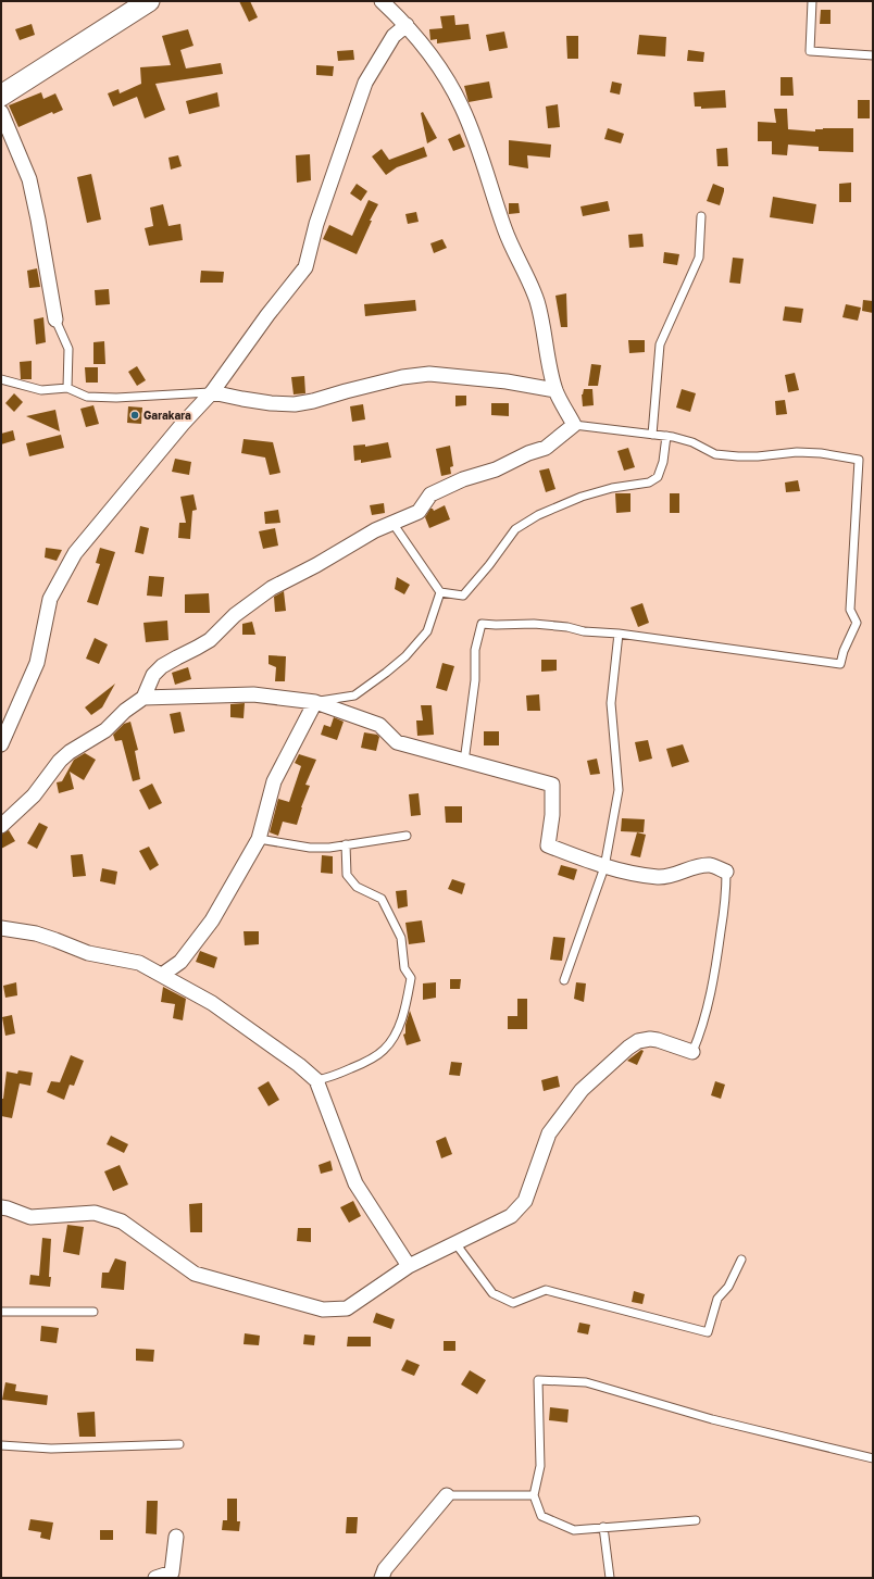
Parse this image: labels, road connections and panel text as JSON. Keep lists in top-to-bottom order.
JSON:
{
  "places": ["Garakara"]
}
